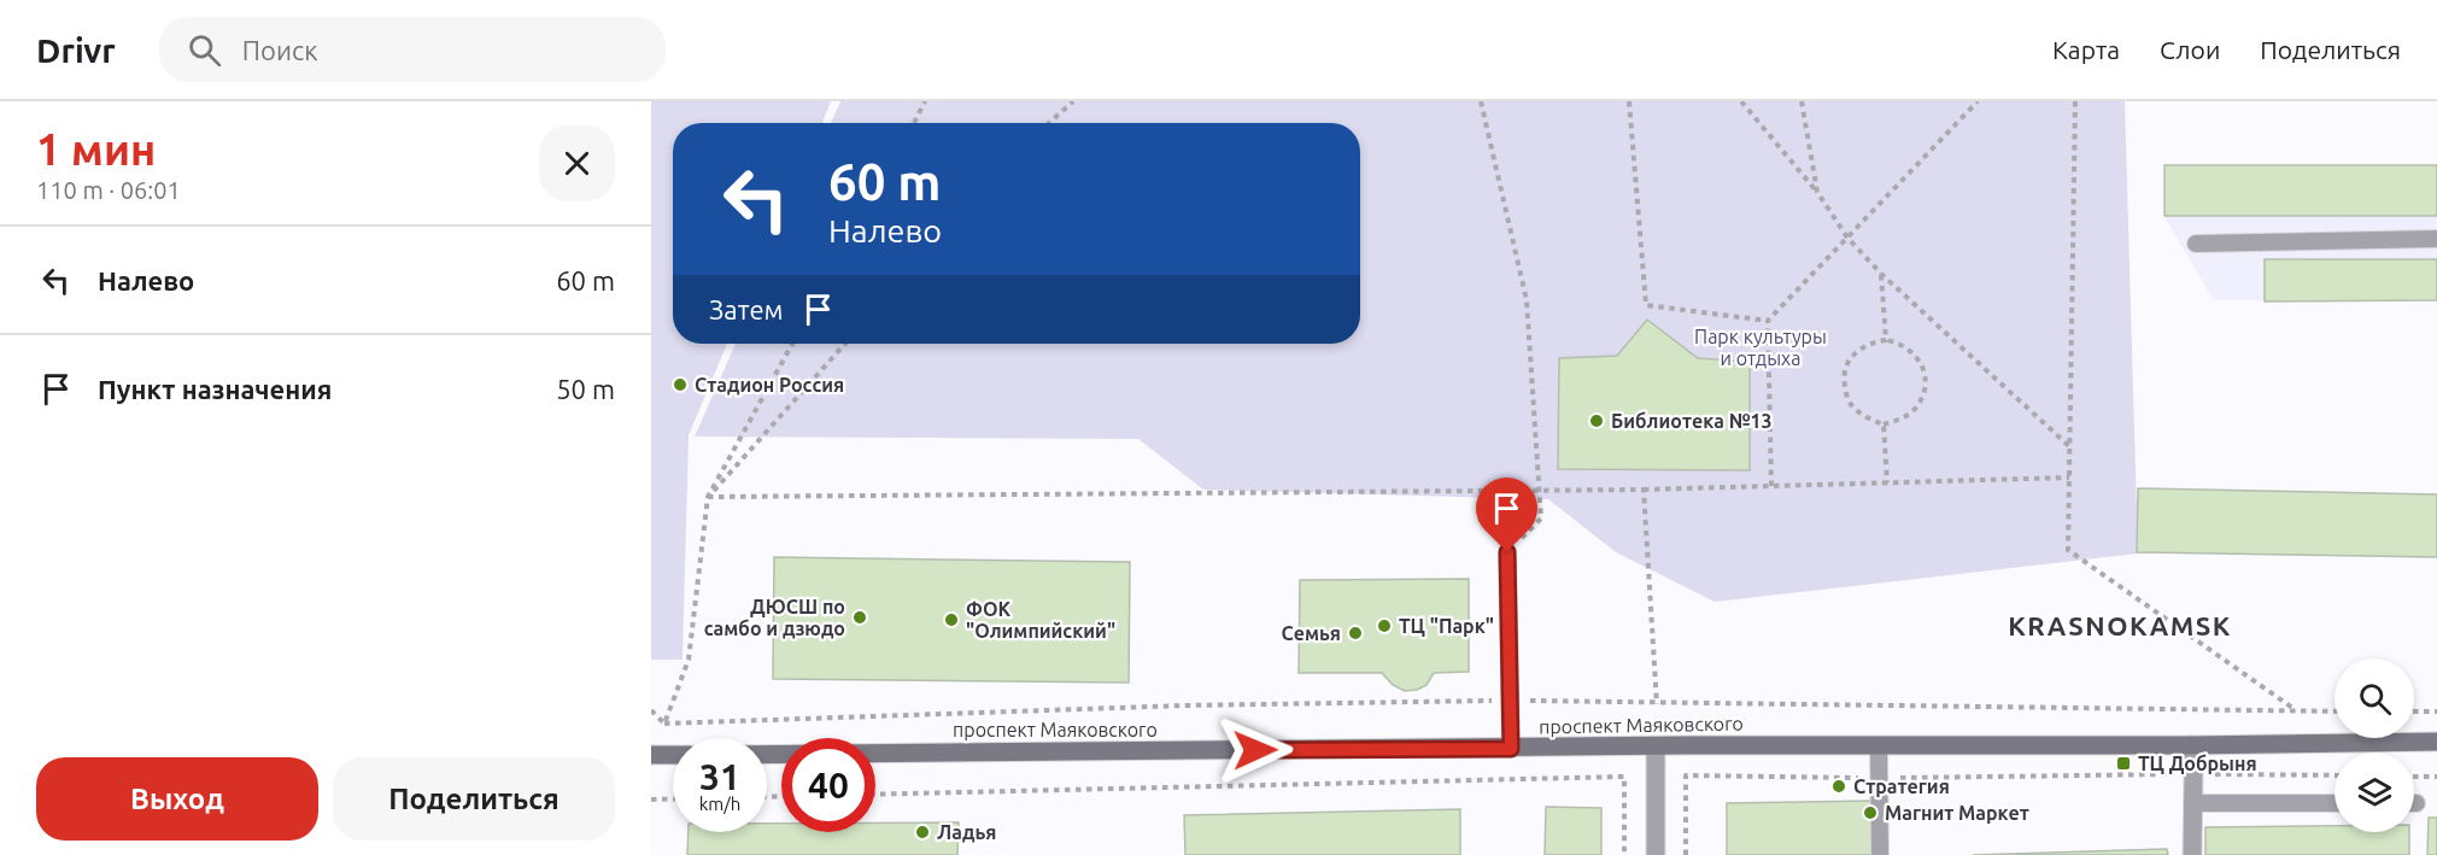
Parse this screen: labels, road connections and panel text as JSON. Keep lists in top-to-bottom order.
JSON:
{
  "streets": {
    "street": ["проспект Маяковского"]
  },
  "districts": ["KRASNOKAMSK"],
  "parks": ["Парк культуры и отдыха"],
  "places": {
    "other": [
      "Стадион Россия",
      "Библиотека №13",
      "ДЮСШ по самбо и дзюдо",
      "ФОК \"Олимпийский\"",
      "ТЦ \"Парк\"",
      "Семья",
      "Стратегия",
      "Магнит Маркет",
      "Ладья"
    ],
    "transit": ["ТЦ Добрыня"]
  },
  "page": {
    "header": "Drivr",
    "search": "Поиск",
    "nav": ["Карта", "Слои", "Поделиться"],
    "heading": ["1 мин", "110 m · 06:01"],
    "turn": ["60 m", "Налево"],
    "list": [
      {
        "name": "Налево",
        "value": "60 m"
      },
      {
        "name": "Пункт назначения",
        "value": "50 m"
      }
    ],
    "then": "Затем",
    "speed": "31 km/h",
    "limit": "40",
    "buttons": ["Выход", "Поделиться"]
  }
}
